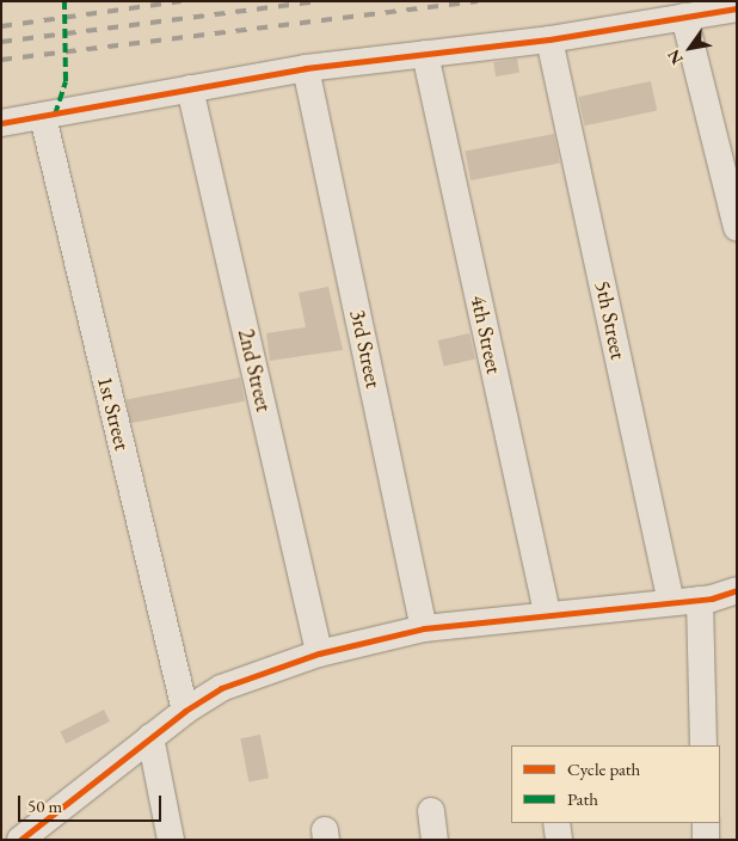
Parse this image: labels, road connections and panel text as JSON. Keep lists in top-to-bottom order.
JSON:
{
  "streets": {
    "street": [
      "5th Street",
      "4th Street",
      "3rd Street",
      "2nd Street",
      "1st Street"
    ]
  },
  "legend": ["Cycle path", "Path"],
  "scale_bar": "50 m",
  "north": "bottom left"
}
